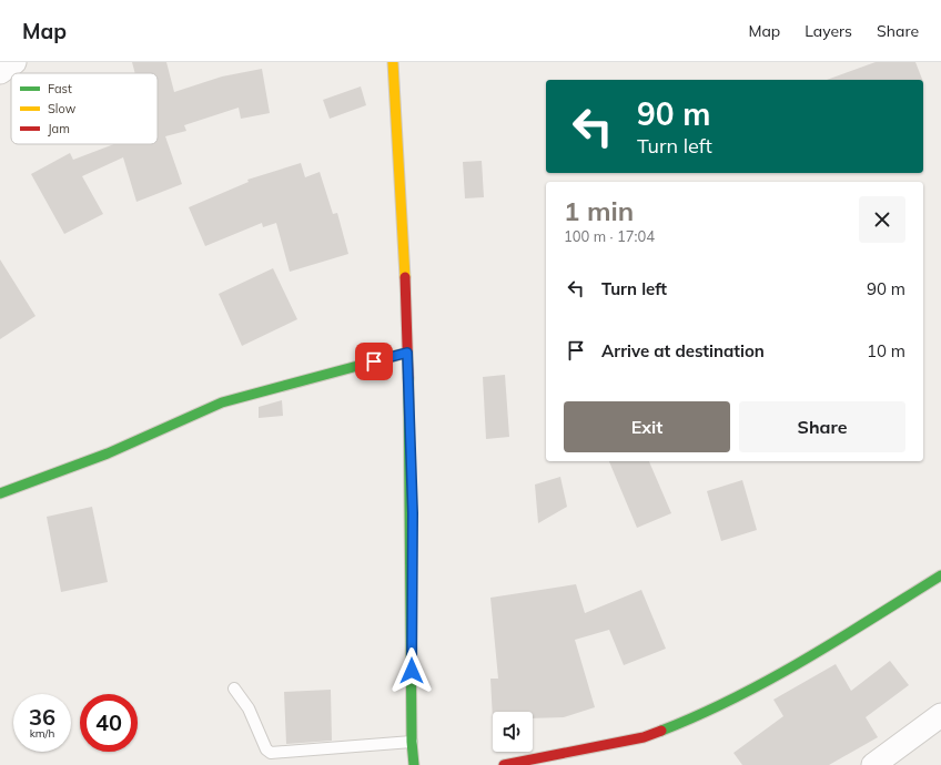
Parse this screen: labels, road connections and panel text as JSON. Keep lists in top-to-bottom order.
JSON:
{
  "legend": ["Fast", "Slow", "Jam"],
  "page": {
    "header": "Map",
    "nav": ["Map", "Layers", "Share"],
    "turn": ["90 m", "Turn left"],
    "heading": ["1 min", "100 m · 17:04"],
    "list": [
      {
        "name": "Turn left",
        "value": "90 m"
      },
      {
        "name": "Arrive at destination",
        "value": "10 m"
      }
    ],
    "buttons": ["Exit", "Share"],
    "speed": "36 km/h",
    "limit": "40"
  }
}
